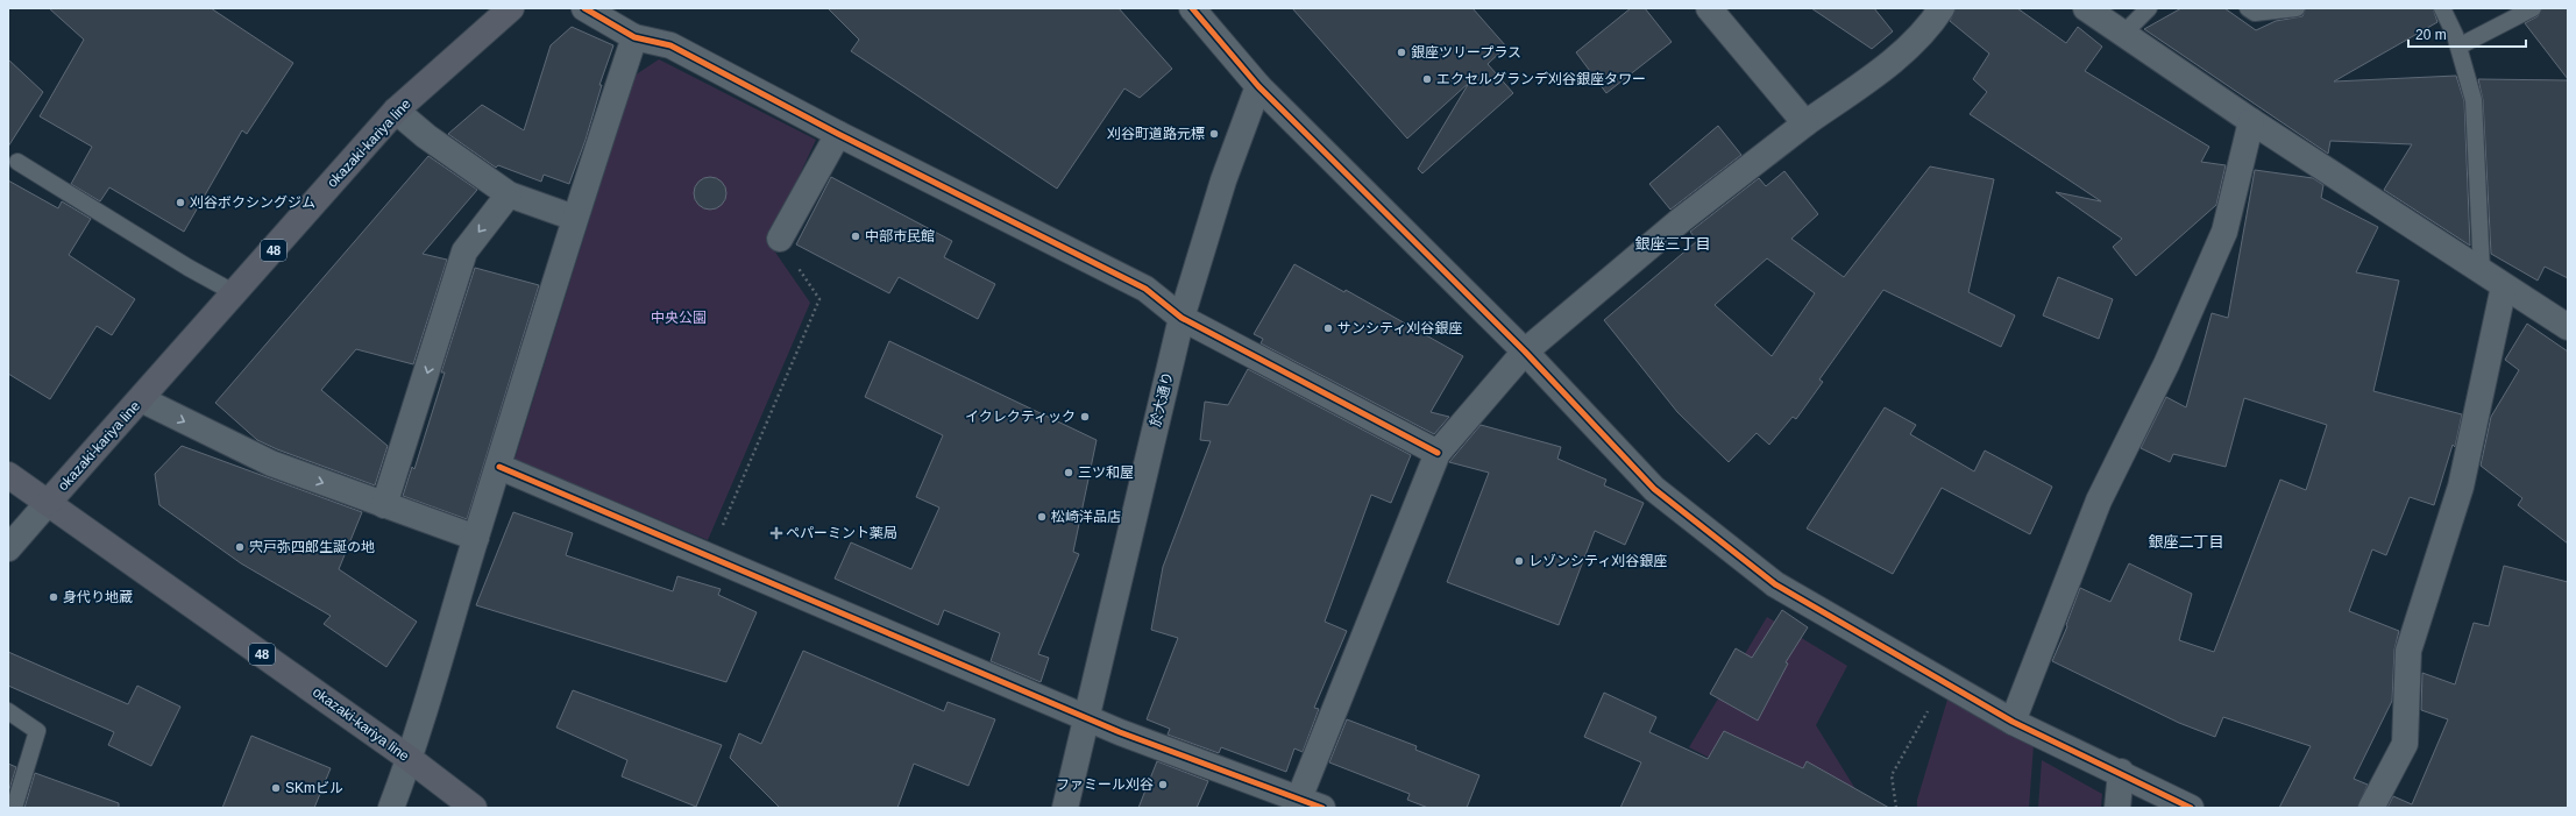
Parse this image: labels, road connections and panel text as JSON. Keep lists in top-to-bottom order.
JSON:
{
  "streets": {
    "main road": ["okazaki-kariya line", "48"],
    "street": ["於大通り"]
  },
  "districts": ["銀座三丁目", "銀座二丁目"],
  "parks": ["中央公園"],
  "places": {
    "other": [
      "銀座ツリープラス",
      "エクセルグランデ刈谷銀座タワー",
      "刈谷町道路元標",
      "刈谷ボクシングジム",
      "中部市民館",
      "サンシティ刈谷銀座",
      "イクレクティック",
      "三ツ和屋",
      "松崎洋品店",
      "宍戸弥四郎生誕の地",
      "レゾンシティ刈谷銀座",
      "身代り地蔵",
      "ファミール刈谷",
      "SKmビル"
    ],
    "health": ["ペパーミント薬局"]
  },
  "scale_bar": "20 m"
}
